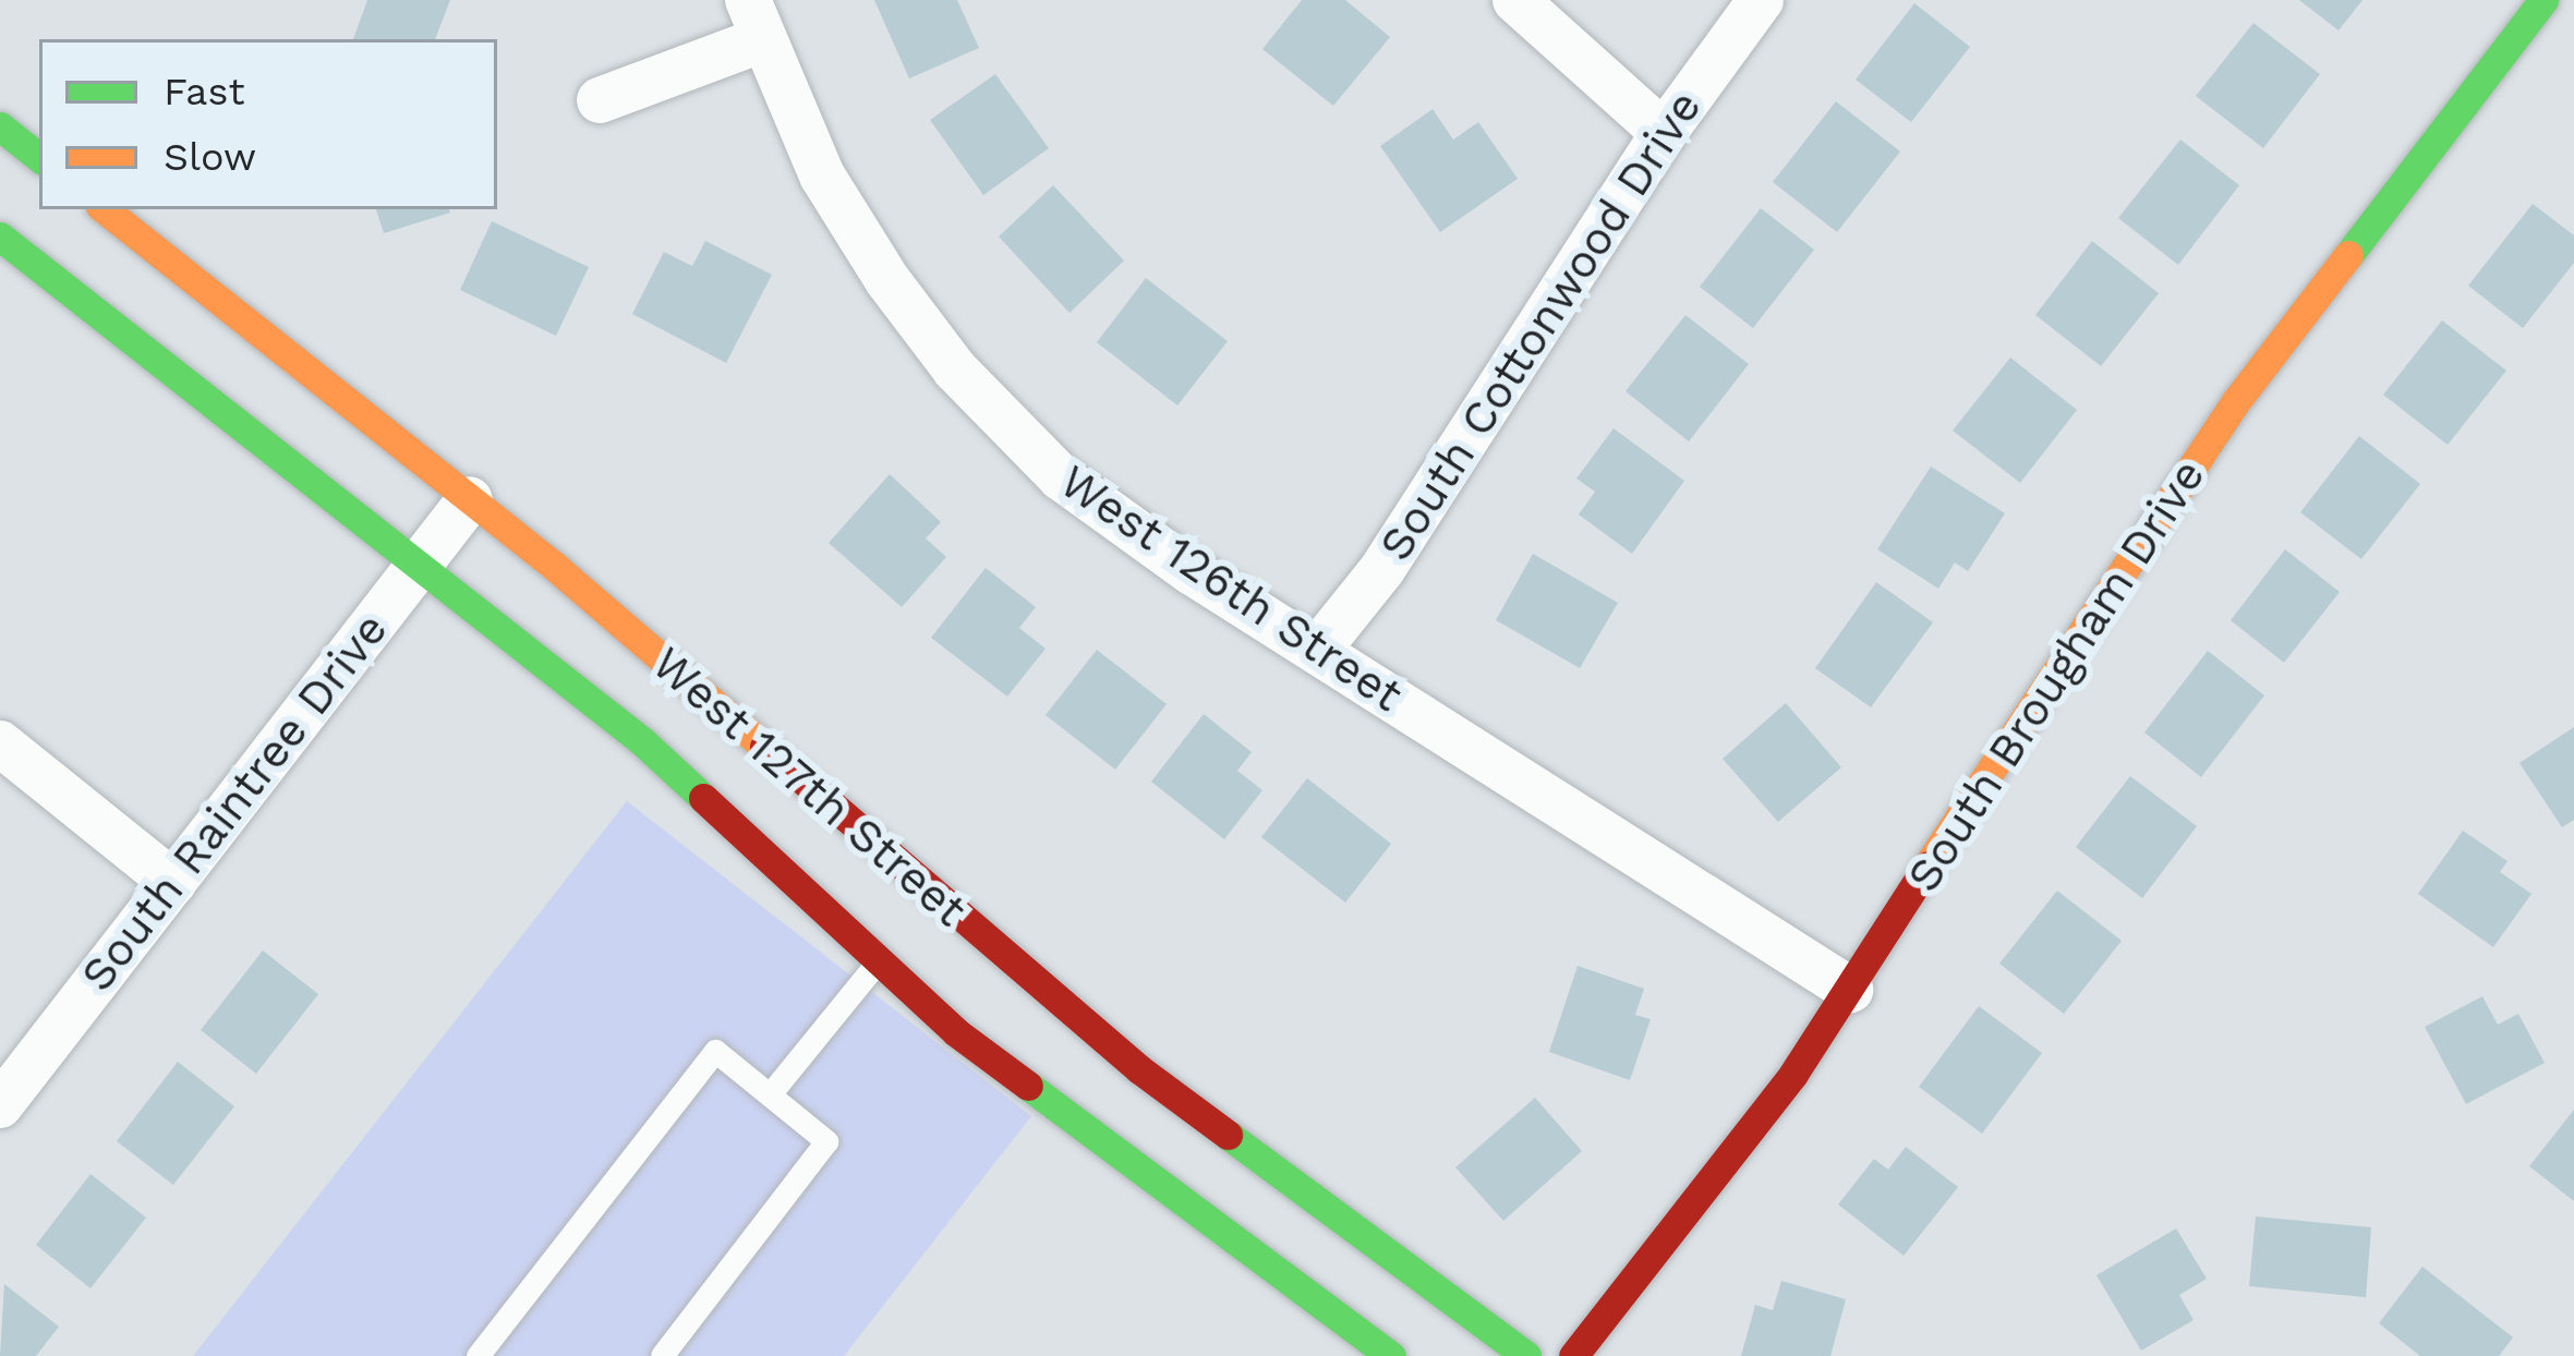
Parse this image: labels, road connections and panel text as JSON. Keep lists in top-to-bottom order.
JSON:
{
  "streets": {
    "main road": ["South Brougham Drive", "West 127th Street"],
    "street": ["South Cottonwood Drive", "West 126th Street", "South Raintree Drive"]
  },
  "crossings": [
    ["South Cottonwood Drive", "West 126th Street"],
    ["West 126th Street", "South Brougham Drive"],
    ["West 127th Street", "South Raintree Drive"]
  ],
  "legend": ["Fast", "Slow"]
}
